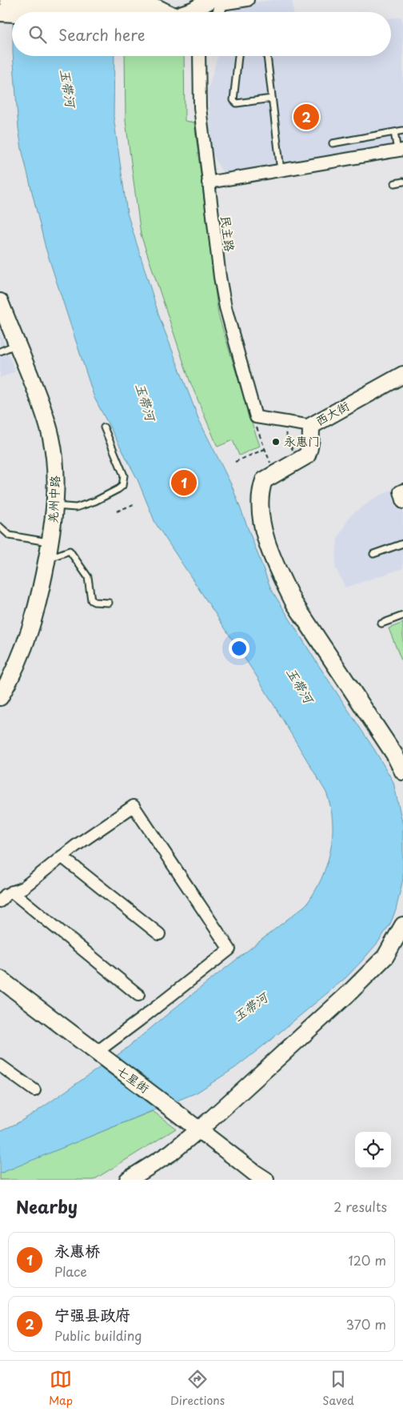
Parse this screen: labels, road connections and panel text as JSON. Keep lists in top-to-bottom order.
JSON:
{
  "streets": {
    "street": [
      "民主路",
      "西大街",
      "羌州中路",
      "七星街"
    ]
  },
  "crossings": [
    ["民主路", "西大街"]
  ],
  "water": ["玉带河"],
  "places": ["永惠门"],
  "page": {
    "search": "Search here",
    "pins": ["2", "1"],
    "heading": ["Nearby", "2 results"],
    "list": [
      {
        "mark": "1",
        "name": "永惠桥",
        "note": "Place",
        "value": "120 m"
      },
      {
        "mark": "2",
        "name": "宁强县政府",
        "note": "Public building",
        "value": "370 m"
      }
    ],
    "nav": ["Map", "Directions", "Saved"]
  }
}
